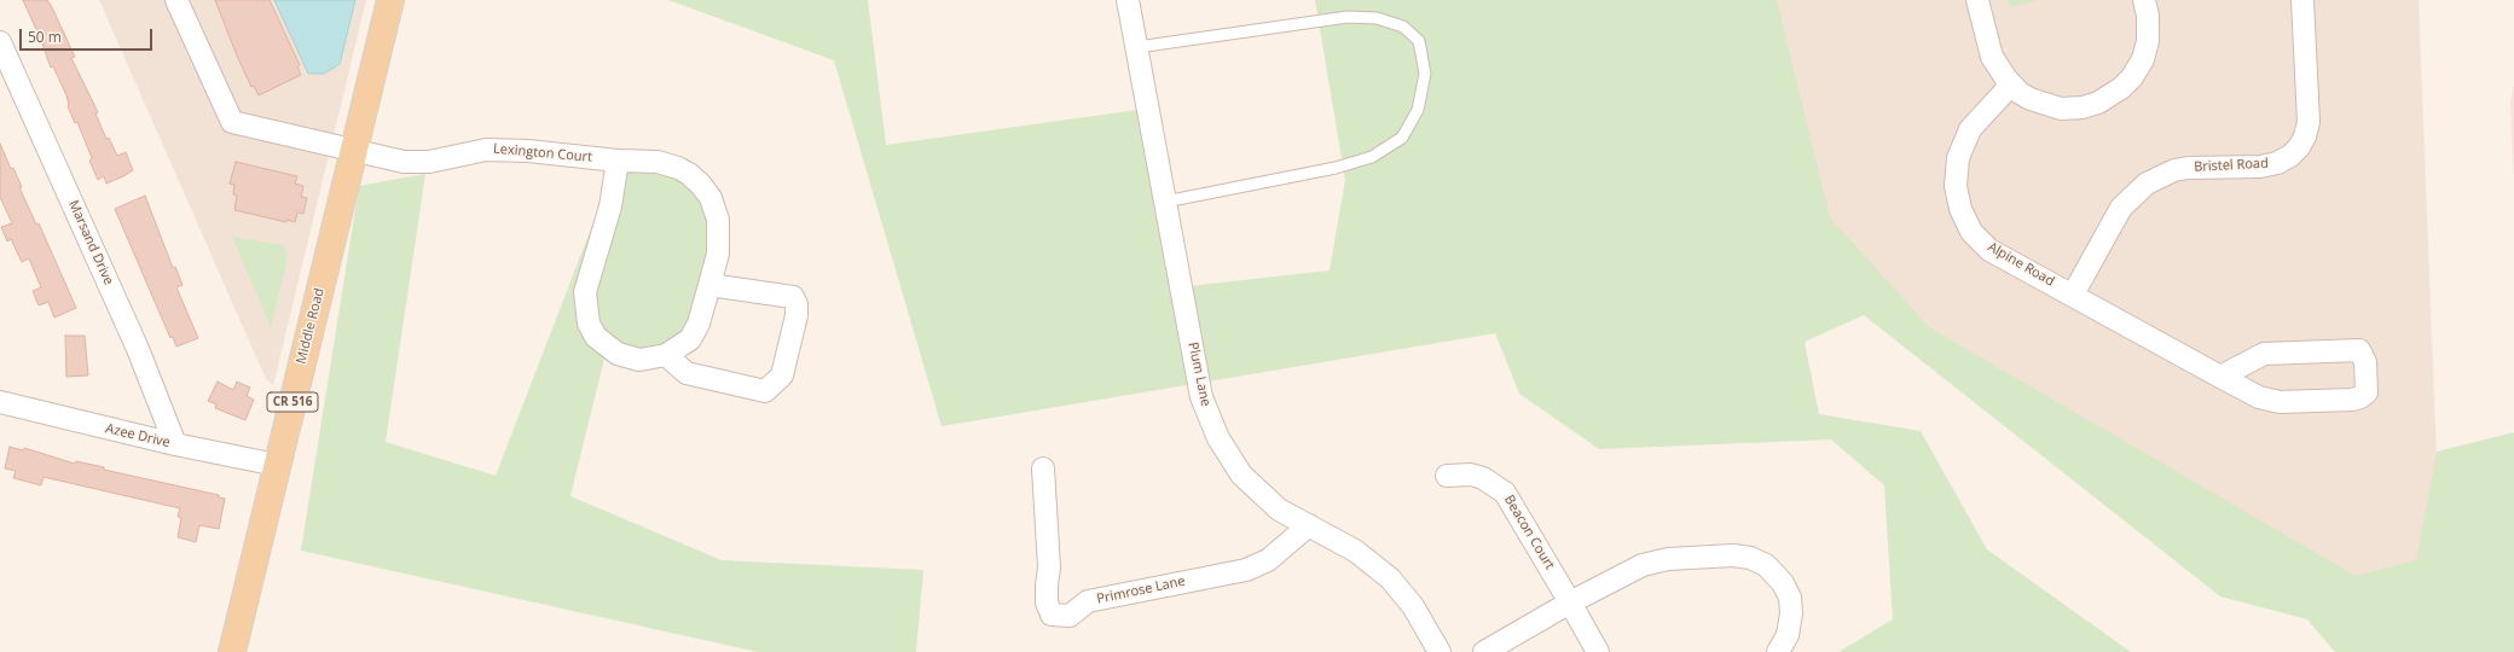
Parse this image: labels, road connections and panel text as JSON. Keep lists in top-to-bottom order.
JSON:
{
  "streets": {
    "main road": ["Middle Road", "CR 516"],
    "street": [
      "Lexington Court",
      "Bristel Road",
      "Marsand Drive",
      "Alpine Road",
      "Plum Lane",
      "Azee Drive",
      "Beacon Court",
      "Primrose Lane"
    ]
  },
  "crossings": [
    ["Lexington Court", "Middle Road"],
    ["Bristel Road", "Alpine Road"],
    ["Marsand Drive", "Azee Drive"],
    ["Middle Road", "Azee Drive"],
    ["Plum Lane", "Primrose Lane"]
  ],
  "scale_bar": "50 m"
}
